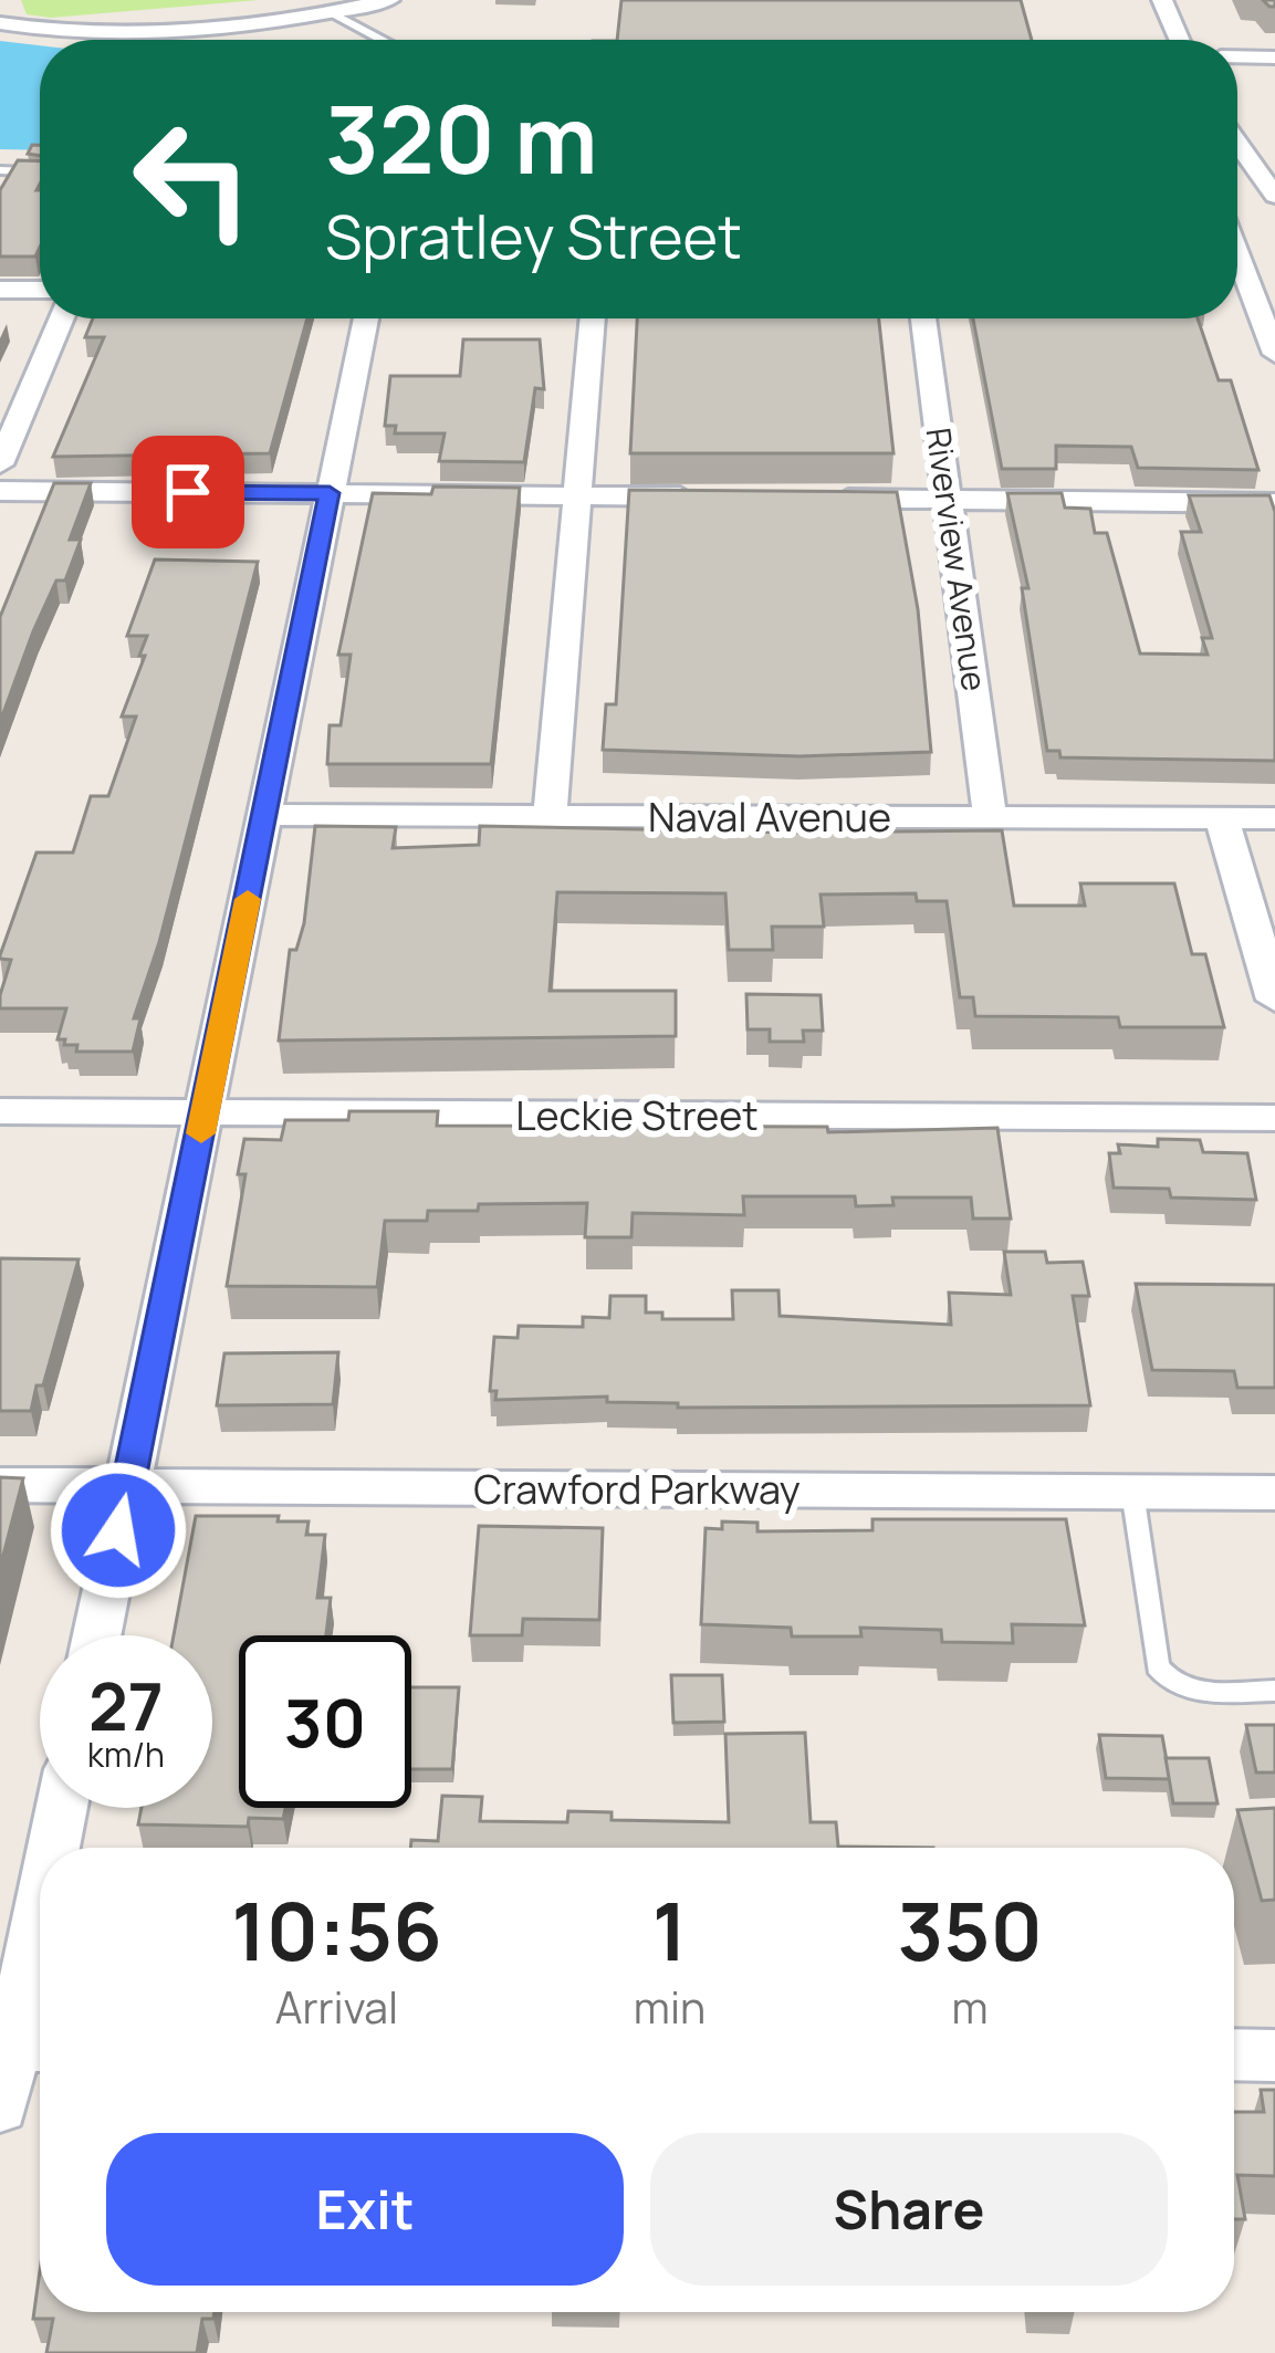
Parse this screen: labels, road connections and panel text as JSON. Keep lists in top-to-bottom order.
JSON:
{
  "streets": {
    "street": [
      "Riverview Avenue",
      "Naval Avenue",
      "Leckie Street",
      "Crawford Parkway"
    ]
  },
  "crossings": [
    ["Riverview Avenue", "Naval Avenue"]
  ],
  "page": {
    "turn": ["320 m", "Spratley Street"],
    "speed": "27 km/h",
    "limit": "30",
    "eta": [
      "10:56",
      "Arrival",
      "1",
      "min",
      "350",
      "m"
    ],
    "buttons": ["Exit", "Share"]
  }
}
